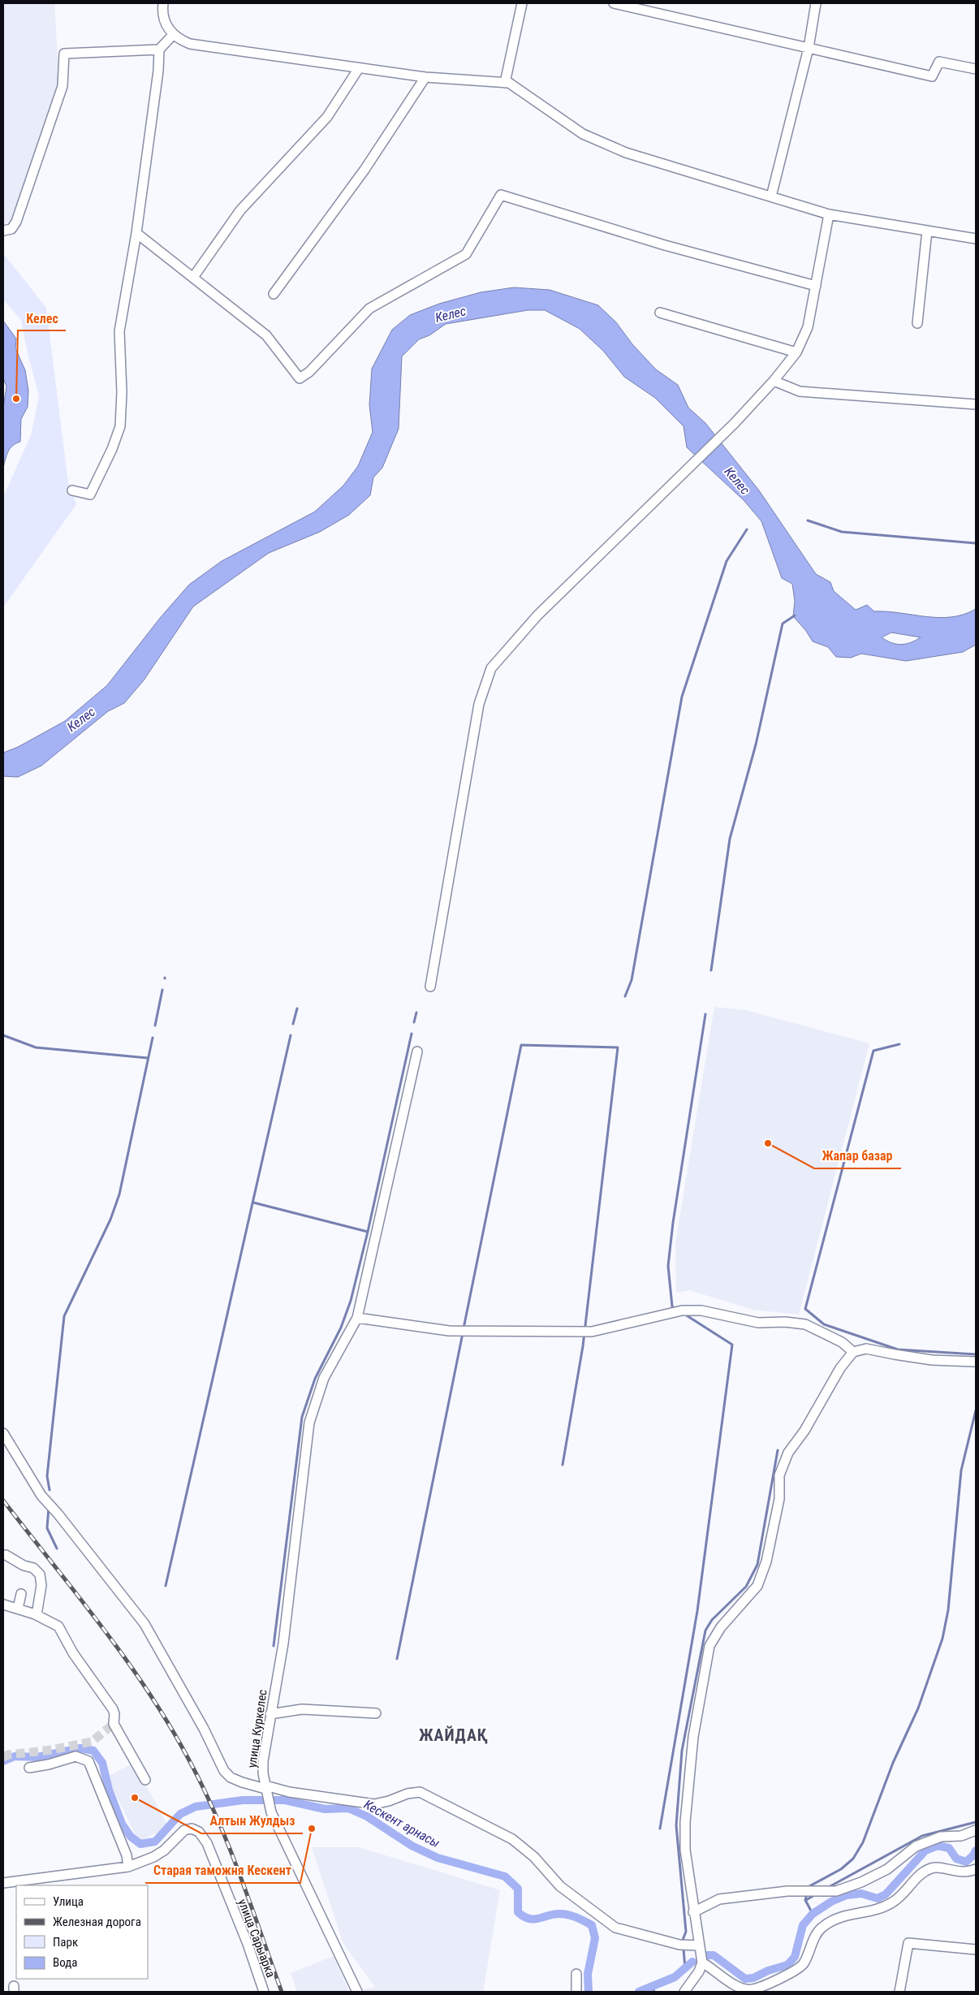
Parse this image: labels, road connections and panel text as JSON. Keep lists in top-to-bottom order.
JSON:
{
  "streets": {
    "street": ["улица Куркелес", "улица Сарыарка"]
  },
  "districts": ["ЖАЙДАҚ"],
  "water": ["Келес", "Кескент арнасы"],
  "places": [
    "Келес",
    "Жапар базар",
    "Алтын Жулдыз",
    "Старая таможня Кескент"
  ],
  "legend": [
    "Улица",
    "Железная дорога",
    "Парк",
    "Вода"
  ]
}
